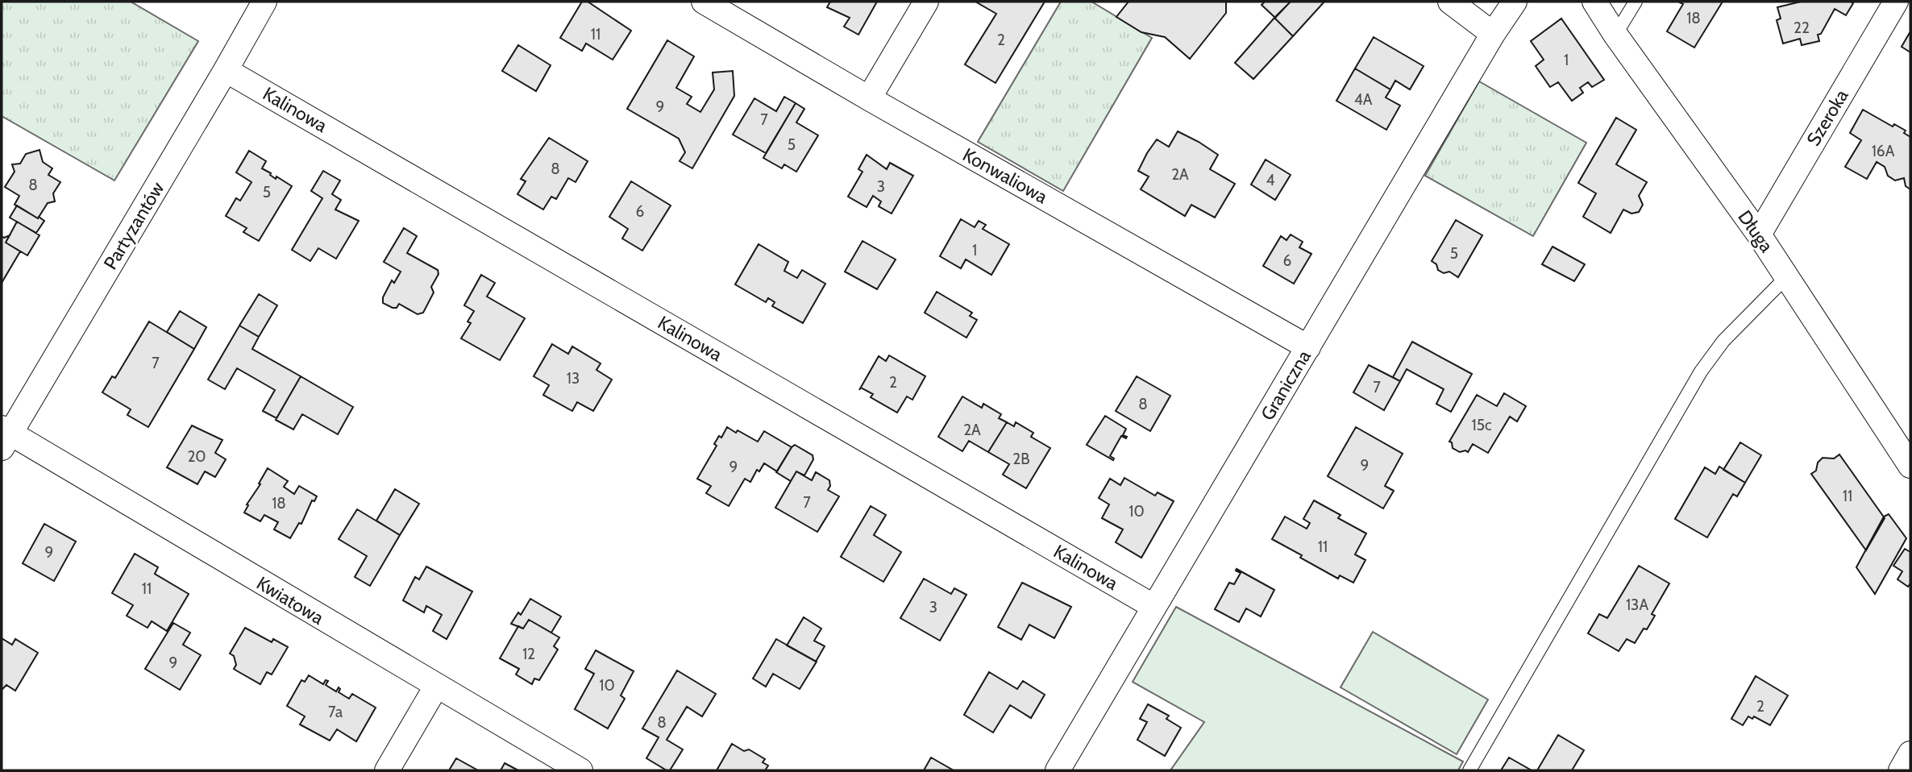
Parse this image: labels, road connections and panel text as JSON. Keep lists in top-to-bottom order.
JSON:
{
  "streets": {
    "street": [
      "Kalinowa",
      "Szeroka",
      "Konwaliowa",
      "Partyzantów",
      "Długa",
      "Graniczna",
      "Kwiatowa"
    ]
  },
  "crossings": [
    ["Kalinowa", "Partyzantów"],
    ["Kalinowa", "Graniczna"],
    ["Szeroka", "Długa"],
    ["Konwaliowa", "Graniczna"],
    ["Partyzantów", "Kwiatowa"]
  ],
  "house_numbers": [
    "18",
    "22",
    "11",
    "2",
    "1",
    "4A",
    "9",
    "7",
    "5",
    "16A",
    "8",
    "2A",
    "4",
    "8",
    "3",
    "5",
    "6",
    "1",
    "5",
    "6",
    "7",
    "13",
    "2",
    "7",
    "8",
    "15c",
    "2A",
    "20",
    "2B",
    "9",
    "9",
    "11",
    "7",
    "18",
    "10",
    "11",
    "9",
    "11",
    "13A",
    "3",
    "12",
    "9",
    "10",
    "2",
    "7a",
    "8"
  ]
}
